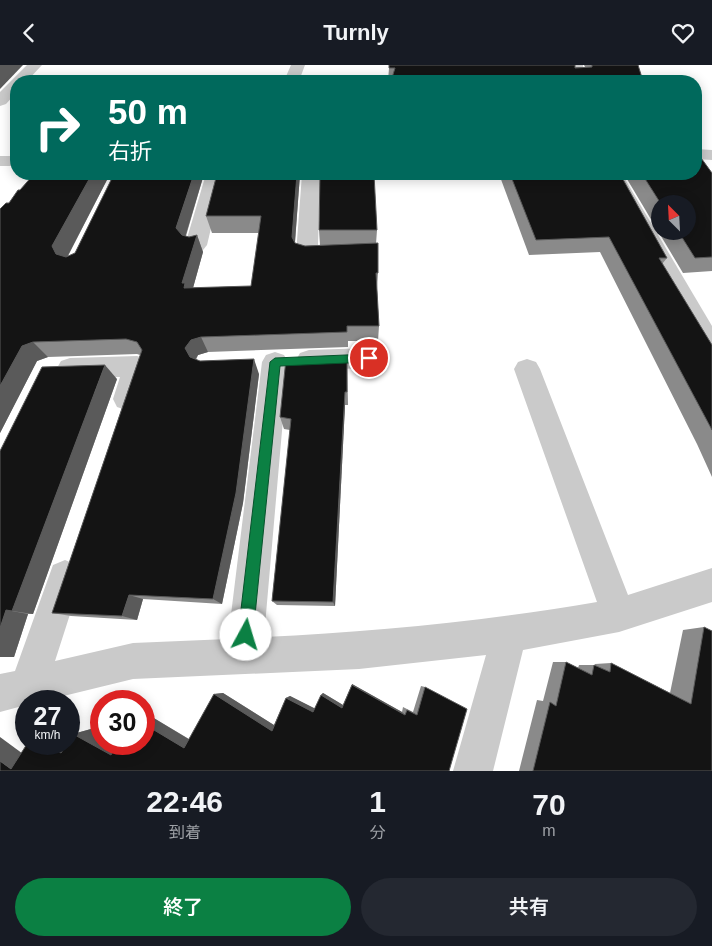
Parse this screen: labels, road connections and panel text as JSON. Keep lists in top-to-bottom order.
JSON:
{
  "north": "top left",
  "page": {
    "header": "Turnly",
    "turn": ["50 m", "右折"],
    "speed": "27 km/h",
    "limit": "30",
    "eta": [
      "22:46",
      "到着",
      "1",
      "分",
      "70",
      "m"
    ],
    "buttons": ["終了", "共有"]
  }
}
